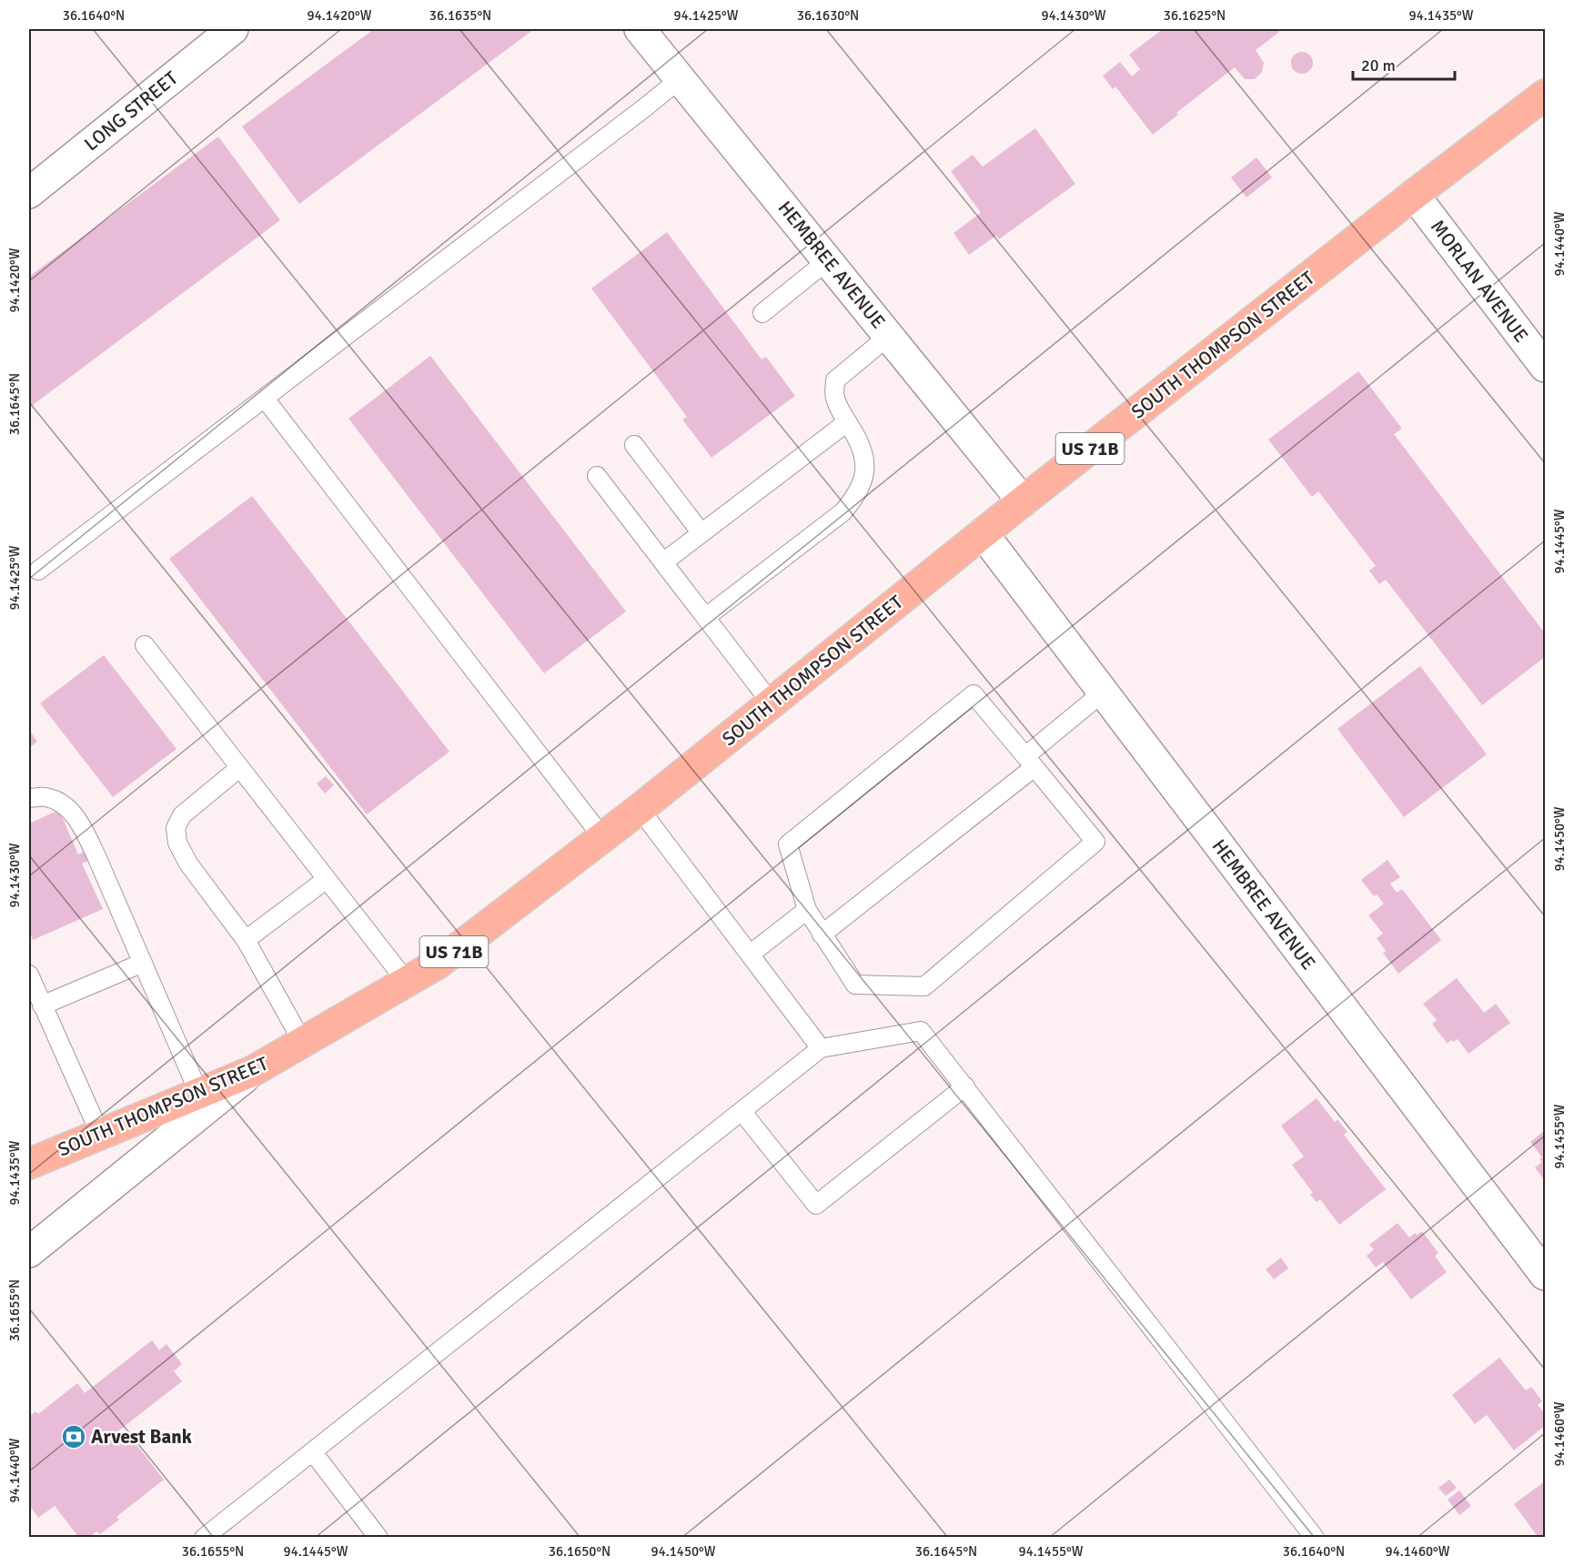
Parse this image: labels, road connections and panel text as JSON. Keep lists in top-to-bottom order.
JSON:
{
  "streets": {
    "highway": ["SOUTH THOMPSON STREET", "US 71B"],
    "street": ["LONG STREET", "HEMBREE AVENUE", "MORLAN AVENUE"]
  },
  "crossings": [
    ["HEMBREE AVENUE", "SOUTH THOMPSON STREET"],
    ["MORLAN AVENUE", "SOUTH THOMPSON STREET"]
  ],
  "places": {
    "bank": ["Arvest Bank"]
  },
  "scale_bar": "20 m",
  "coordinates": [
    "36.1640°N",
    "94.1420°W",
    "36.1635°N",
    "94.1425°W",
    "36.1630°N",
    "94.1430°W",
    "36.1625°N",
    "94.1435°W",
    "94.1440°W",
    "36.1645°N",
    "94.1445°W",
    "94.1450°W",
    "94.1455°W",
    "36.1655°N",
    "94.1460°W",
    "36.1650°N"
  ]
}
